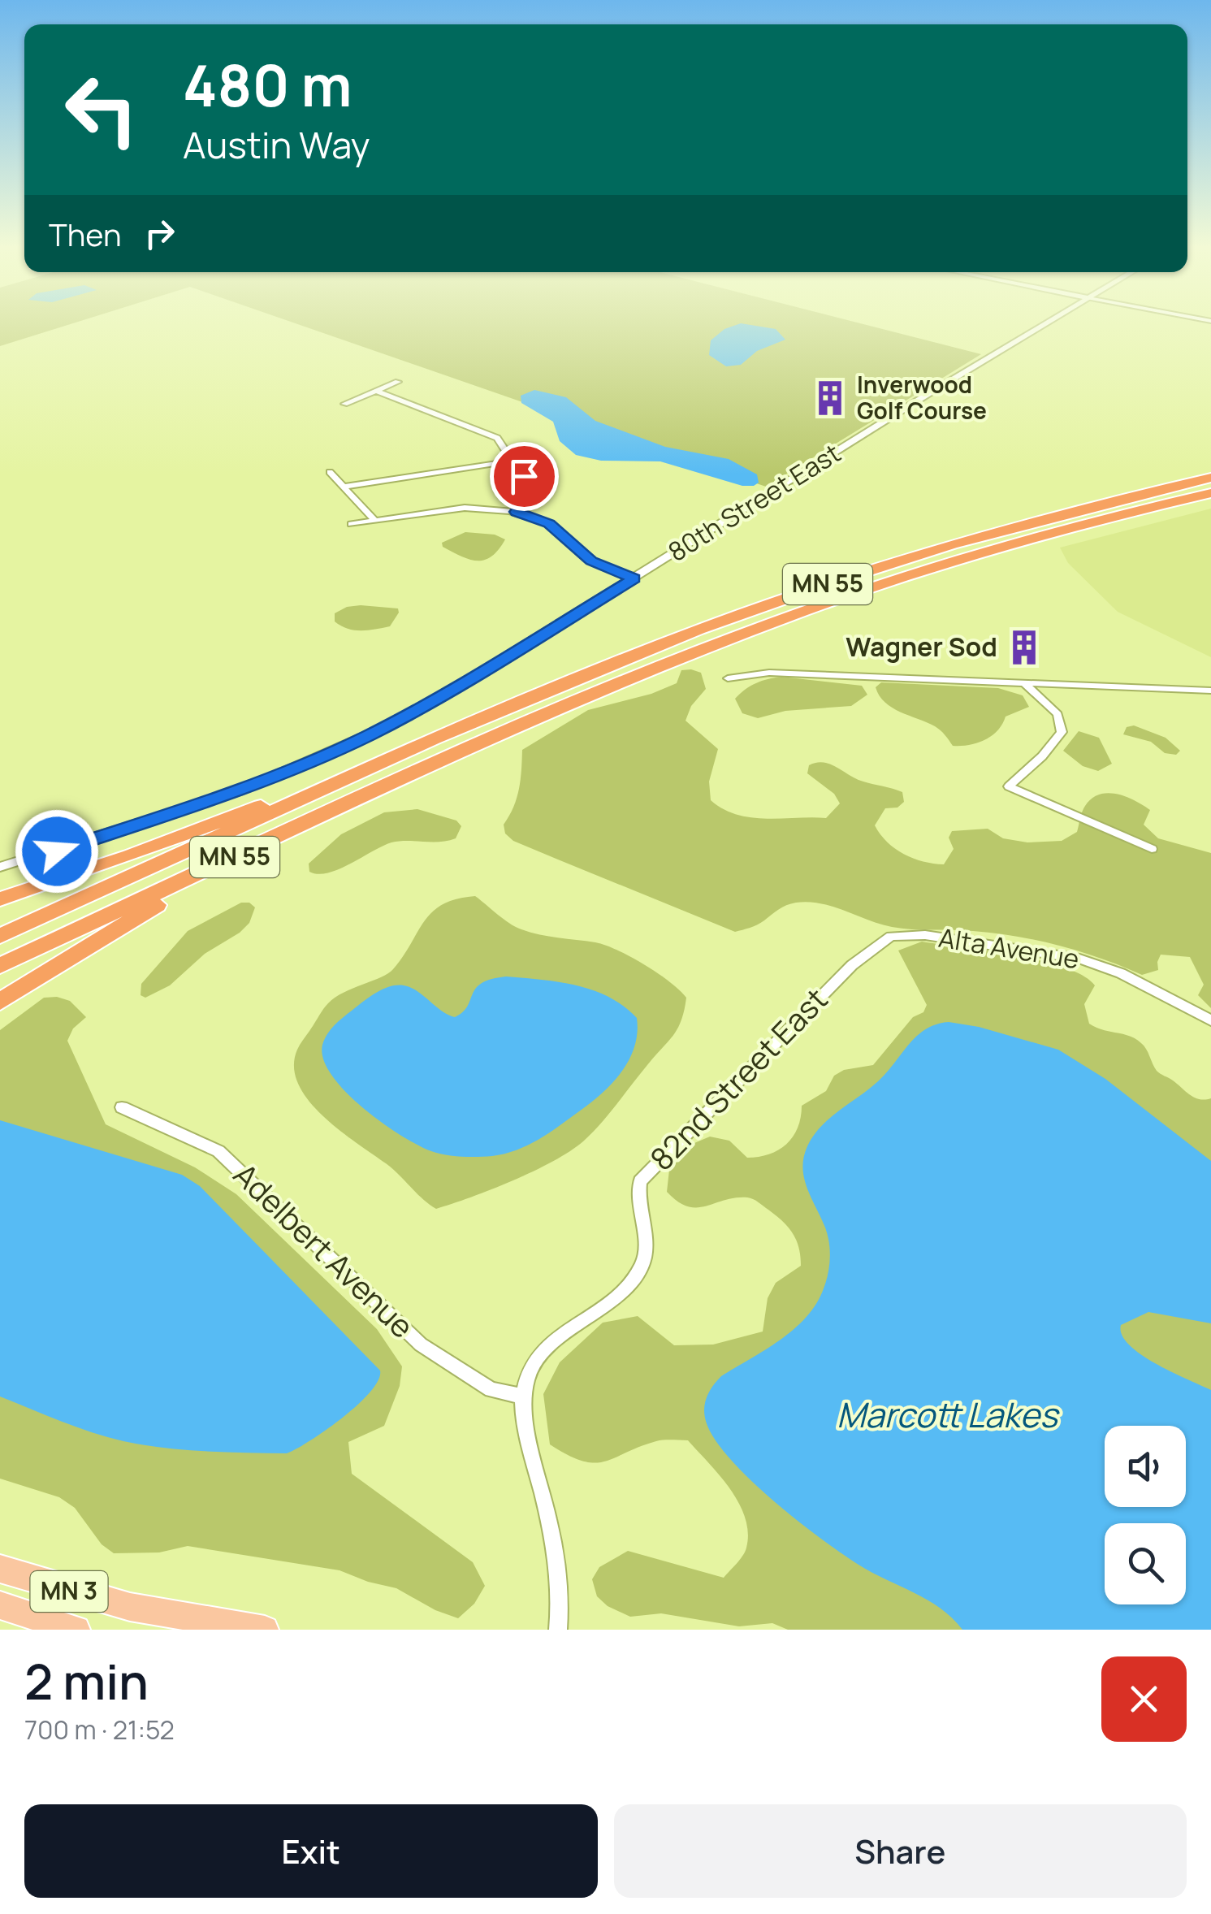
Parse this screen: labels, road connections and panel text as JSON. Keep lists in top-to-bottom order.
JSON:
{
  "streets": {
    "highway": ["MN 55"],
    "main road": ["MN 3"],
    "street": [
      "80th Street East",
      "Alta Avenue",
      "82nd Street East",
      "Adelbert Avenue"
    ]
  },
  "crossings": [
    ["Alta Avenue", "82nd Street East"],
    ["82nd Street East", "Adelbert Avenue"]
  ],
  "water": ["Marcott Lakes"],
  "places": {
    "building": ["Inverwood Golf Course", "Wagner Sod"]
  },
  "page": {
    "turn": ["480 m", "Austin Way"],
    "then": "Then",
    "heading": ["2 min", "700 m · 21:52"],
    "buttons": ["Exit", "Share"]
  }
}
